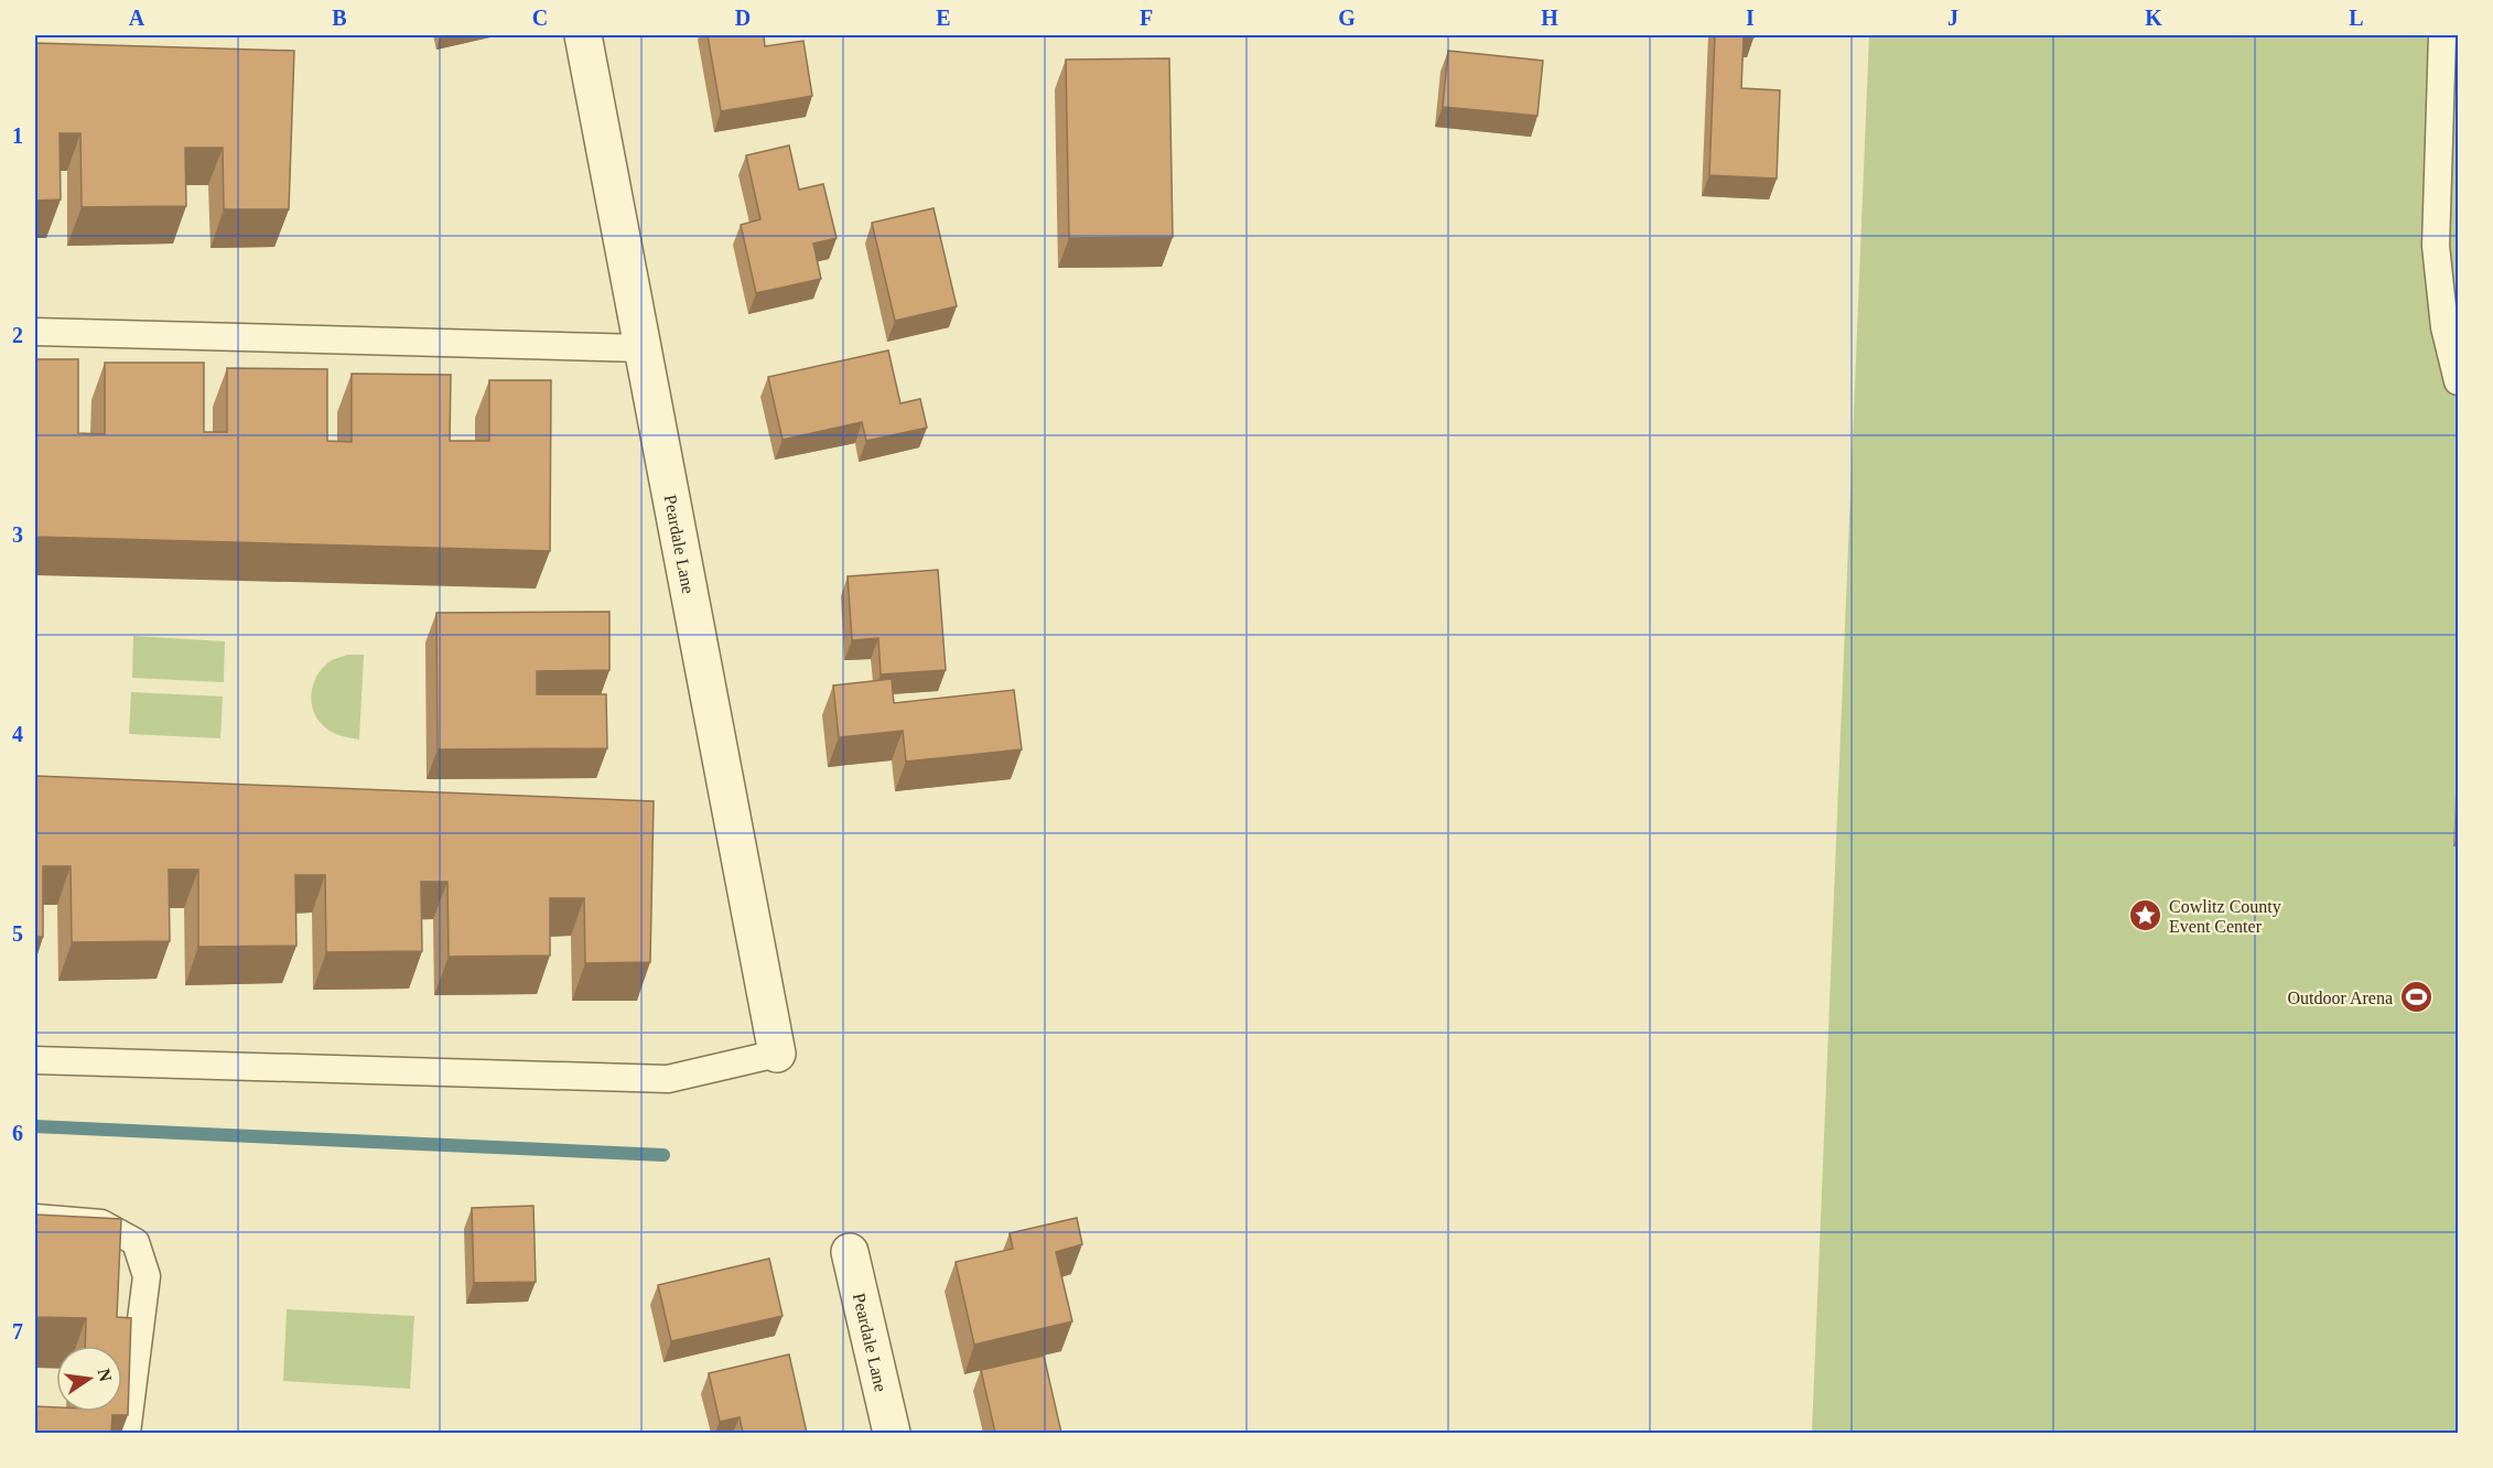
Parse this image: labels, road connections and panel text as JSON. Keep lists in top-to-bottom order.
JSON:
{
  "streets": {
    "street": ["Peardale Lane"]
  },
  "places": {
    "place": ["Cowlitz County Event Center"],
    "sports": ["Outdoor Arena"]
  },
  "north": "right",
  "grid": {
    "columns": [
      "A",
      "B",
      "C",
      "D",
      "E",
      "F",
      "G",
      "H",
      "I",
      "J",
      "K",
      "L"
    ],
    "rows": [
      "1",
      "2",
      "3",
      "4",
      "5",
      "6",
      "7"
    ]
  }
}
